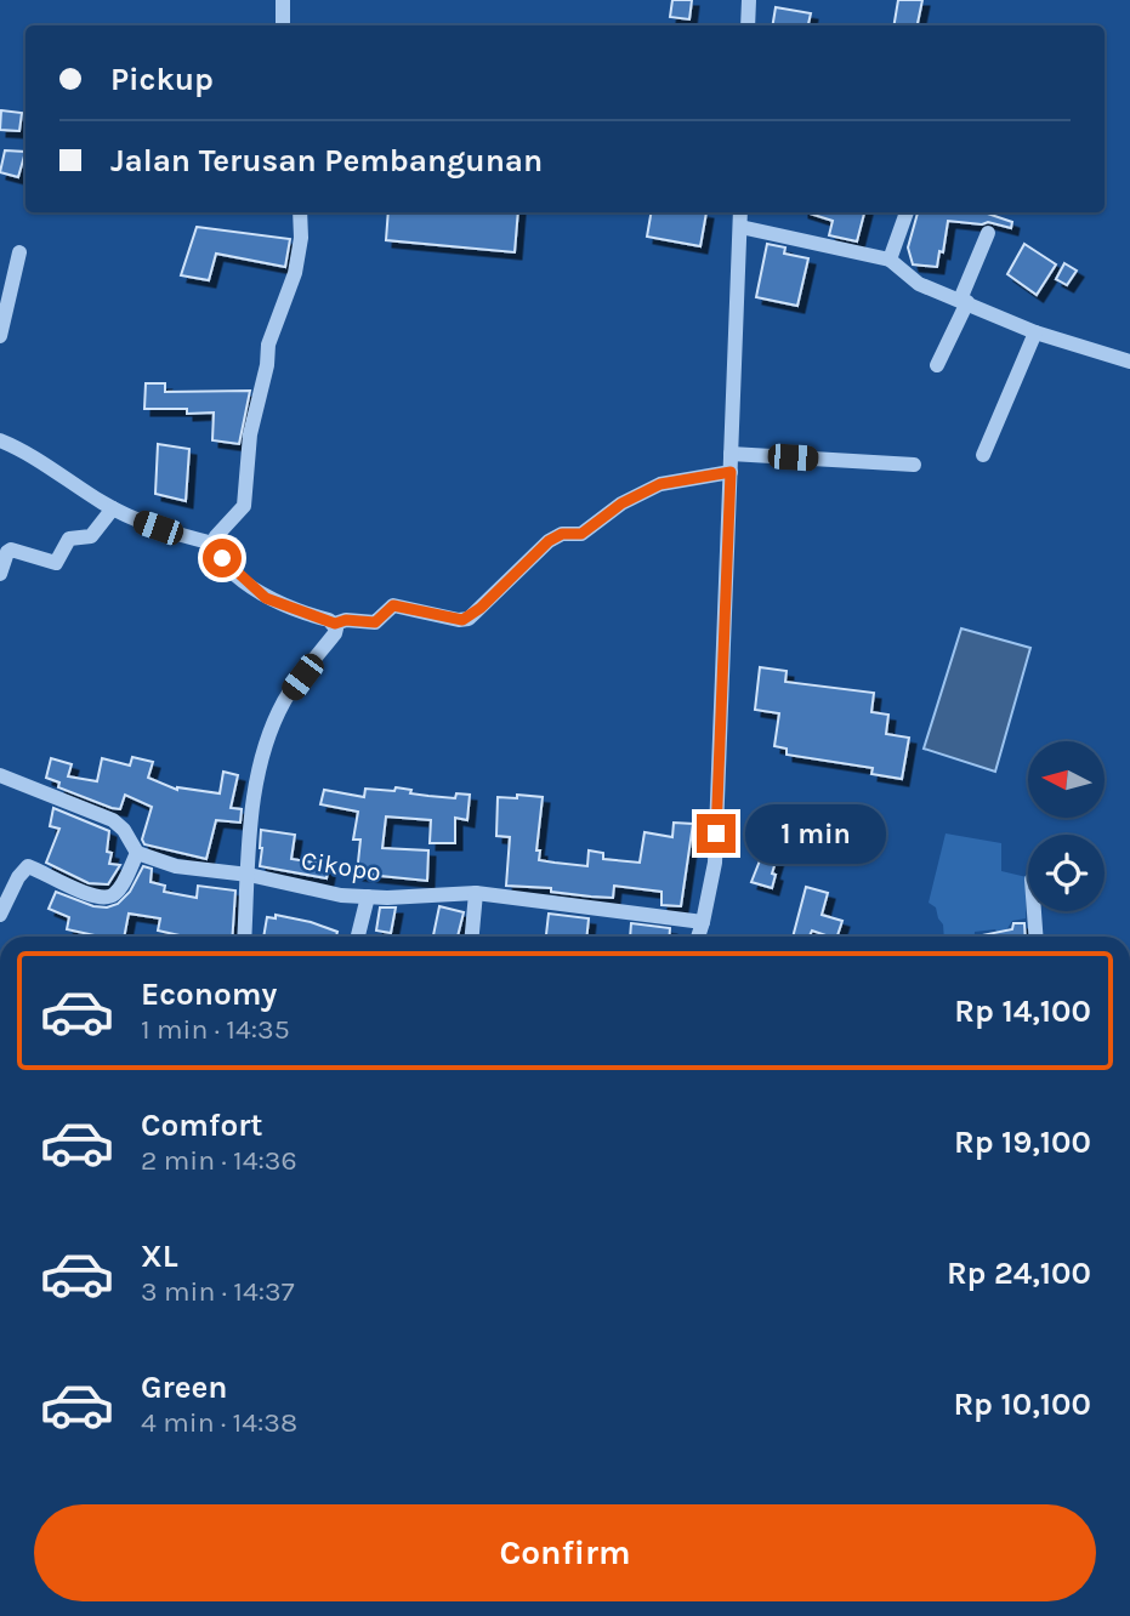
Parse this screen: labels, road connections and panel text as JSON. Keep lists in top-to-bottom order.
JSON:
{
  "streets": {
    "street": ["Cikopo"]
  },
  "north": "left",
  "page": {
    "banner": ["Pickup", "Jalan Terusan Pembangunan"],
    "bubble": "1 min",
    "list": [
      {
        "name": "Economy",
        "note": "1 min · 14:35",
        "value": "Rp 14,100"
      },
      {
        "name": "Comfort",
        "note": "2 min · 14:36",
        "value": "Rp 19,100"
      },
      {
        "name": "XL",
        "note": "3 min · 14:37",
        "value": "Rp 24,100"
      },
      {
        "name": "Green",
        "note": "4 min · 14:38",
        "value": "Rp 10,100"
      }
    ],
    "buttons": "Confirm"
  }
}
